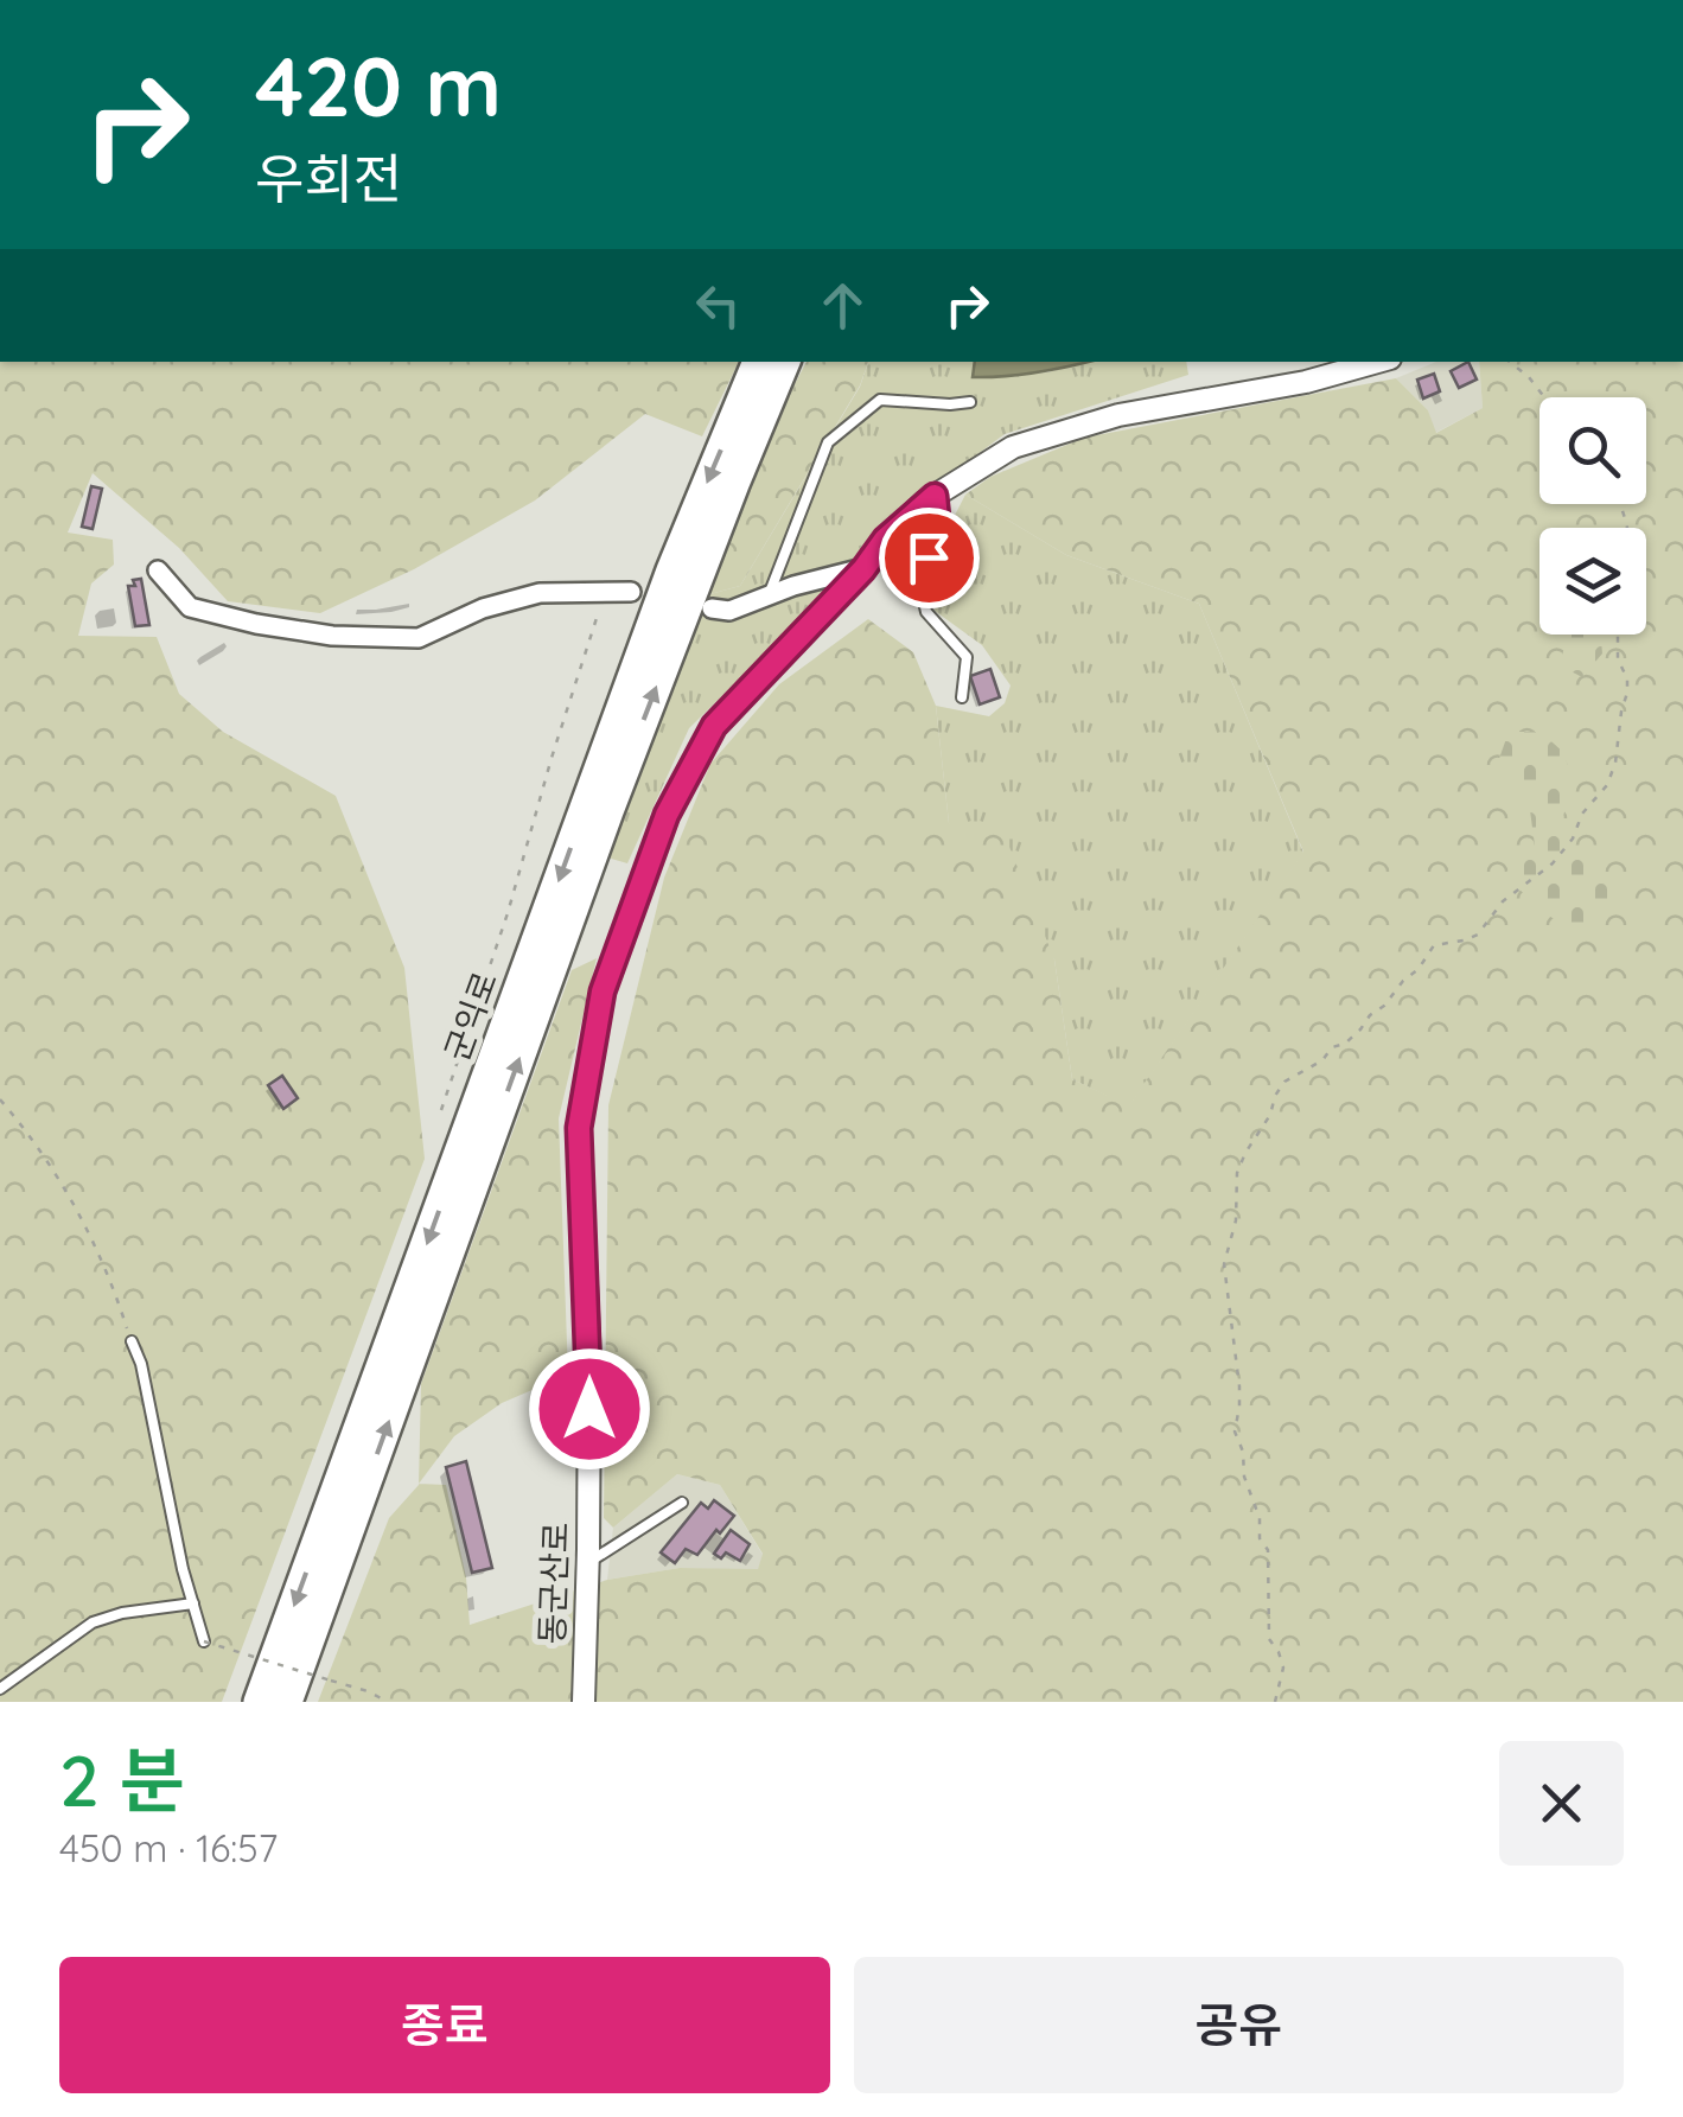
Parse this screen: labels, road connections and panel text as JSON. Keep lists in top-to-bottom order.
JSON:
{
  "streets": {
    "highway": ["군익로"],
    "street": ["동군산로"]
  },
  "page": {
    "turn": ["420 m", "우회전"],
    "heading": ["2 분", "450 m · 16:57"],
    "buttons": ["종료", "공유"]
  }
}
